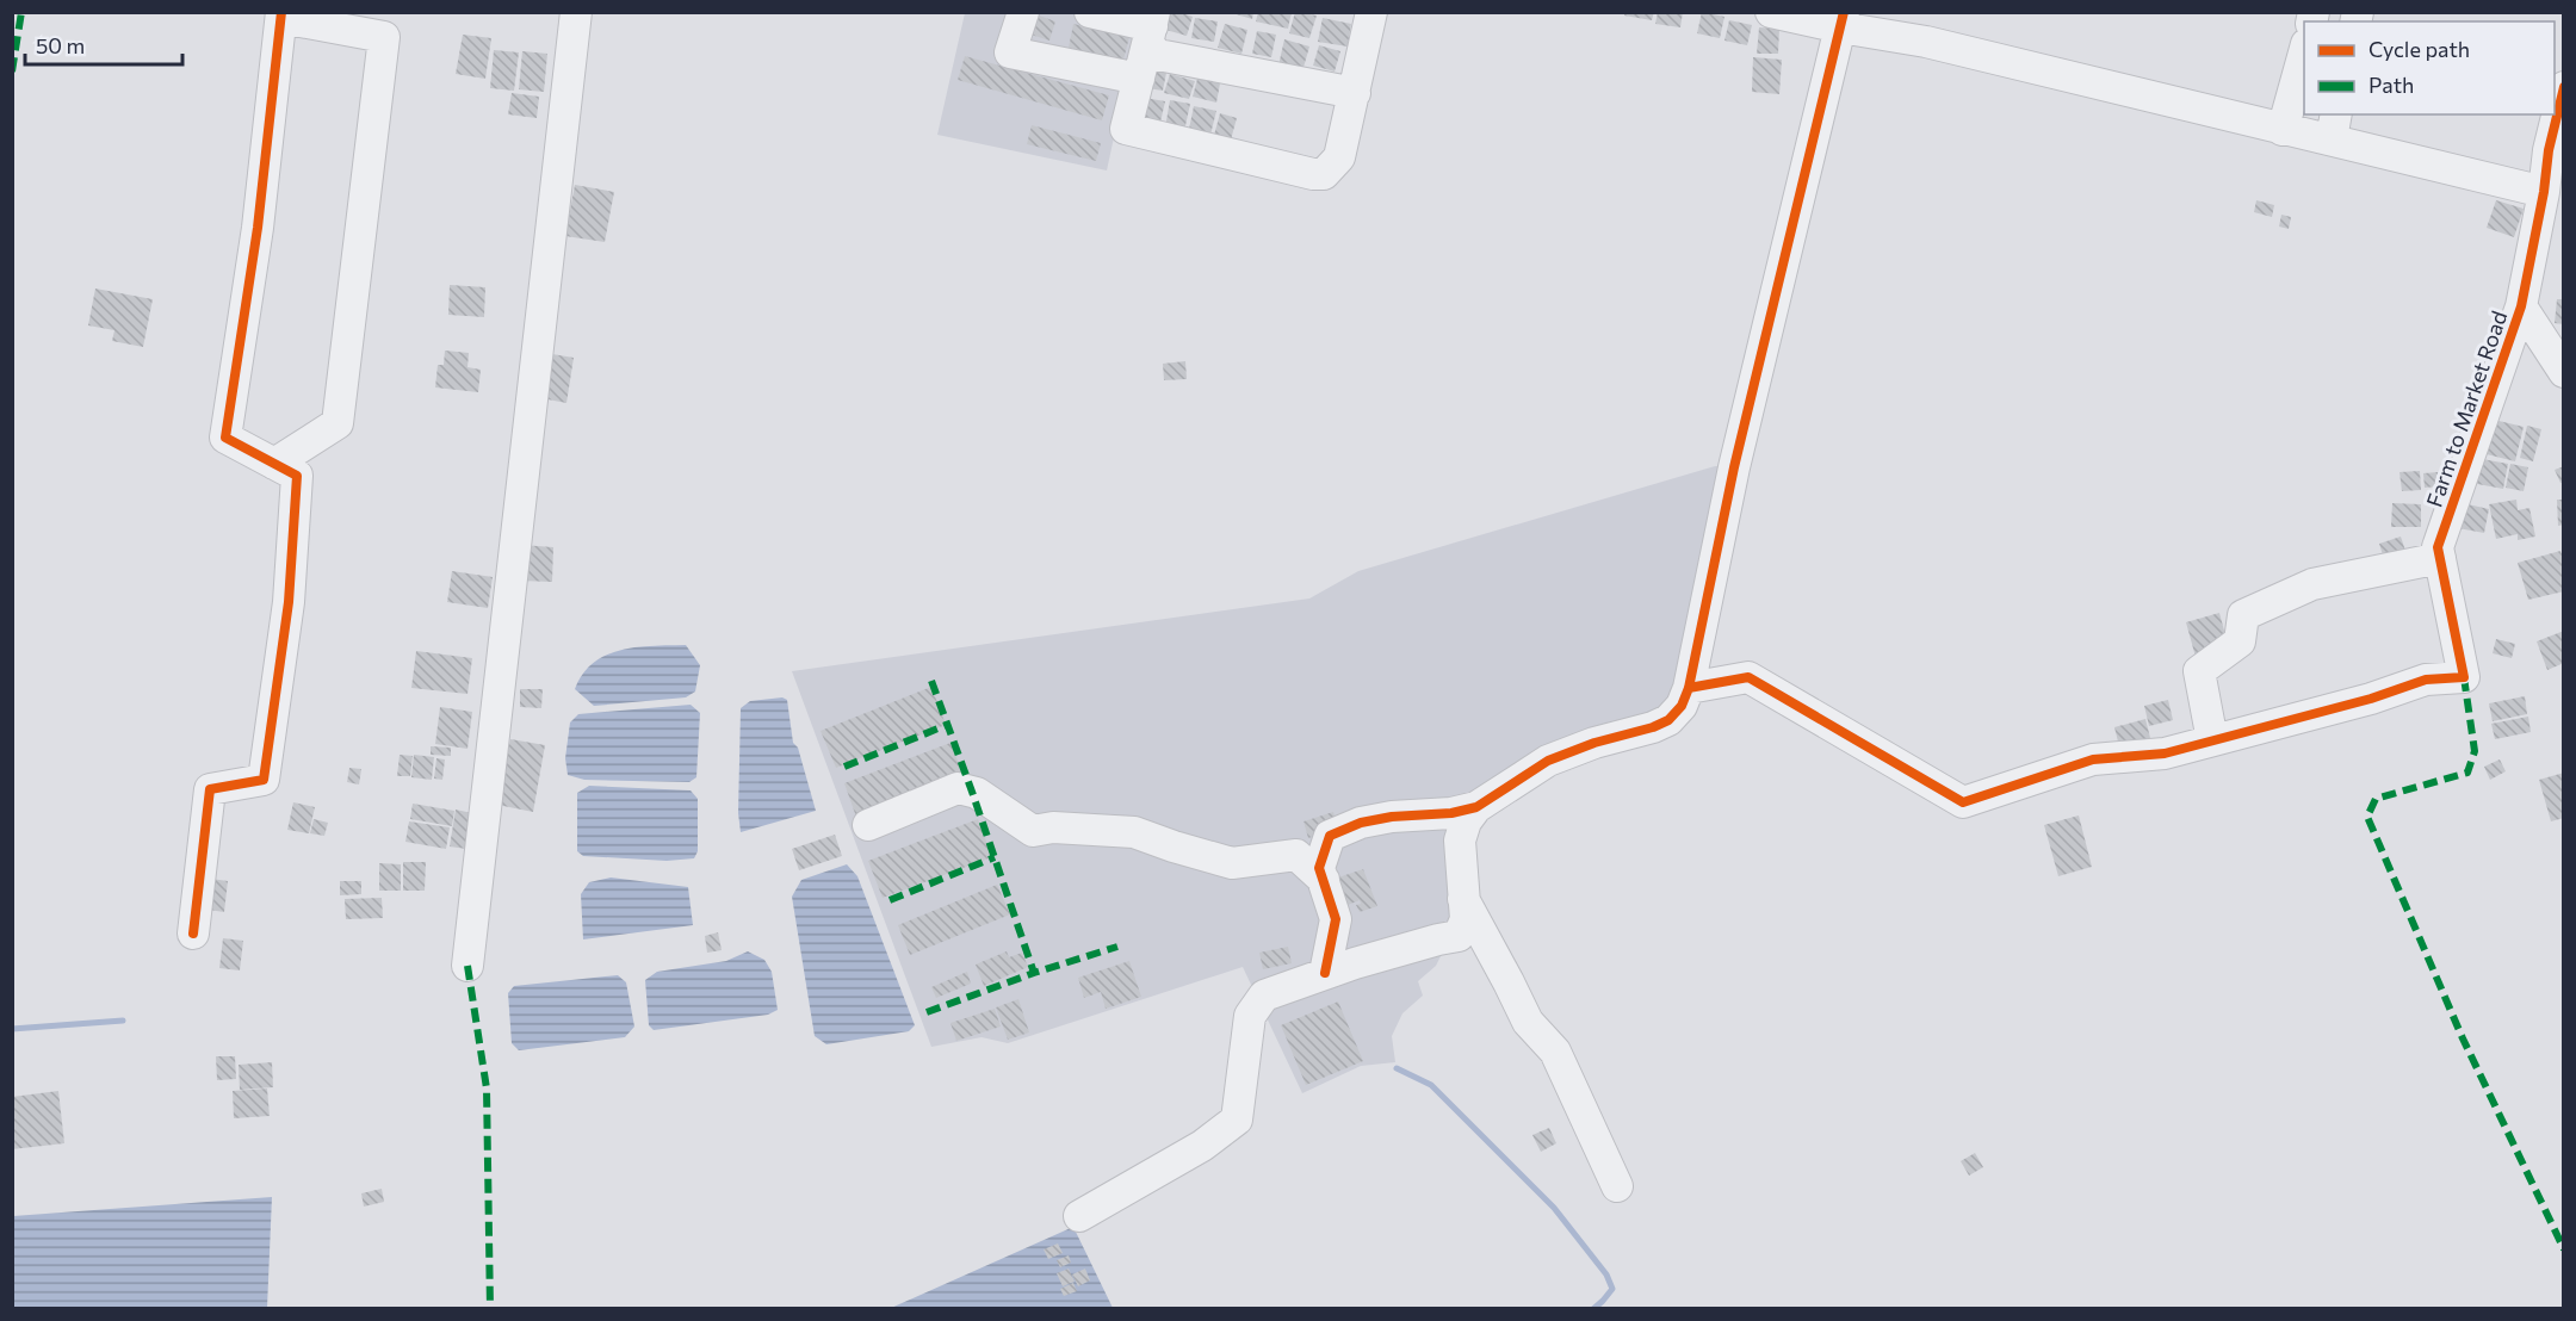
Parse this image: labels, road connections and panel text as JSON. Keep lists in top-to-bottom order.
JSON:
{
  "streets": {
    "street": ["Farm to Market Road"]
  },
  "legend": ["Cycle path", "Path"],
  "scale_bar": "50 m"
}
